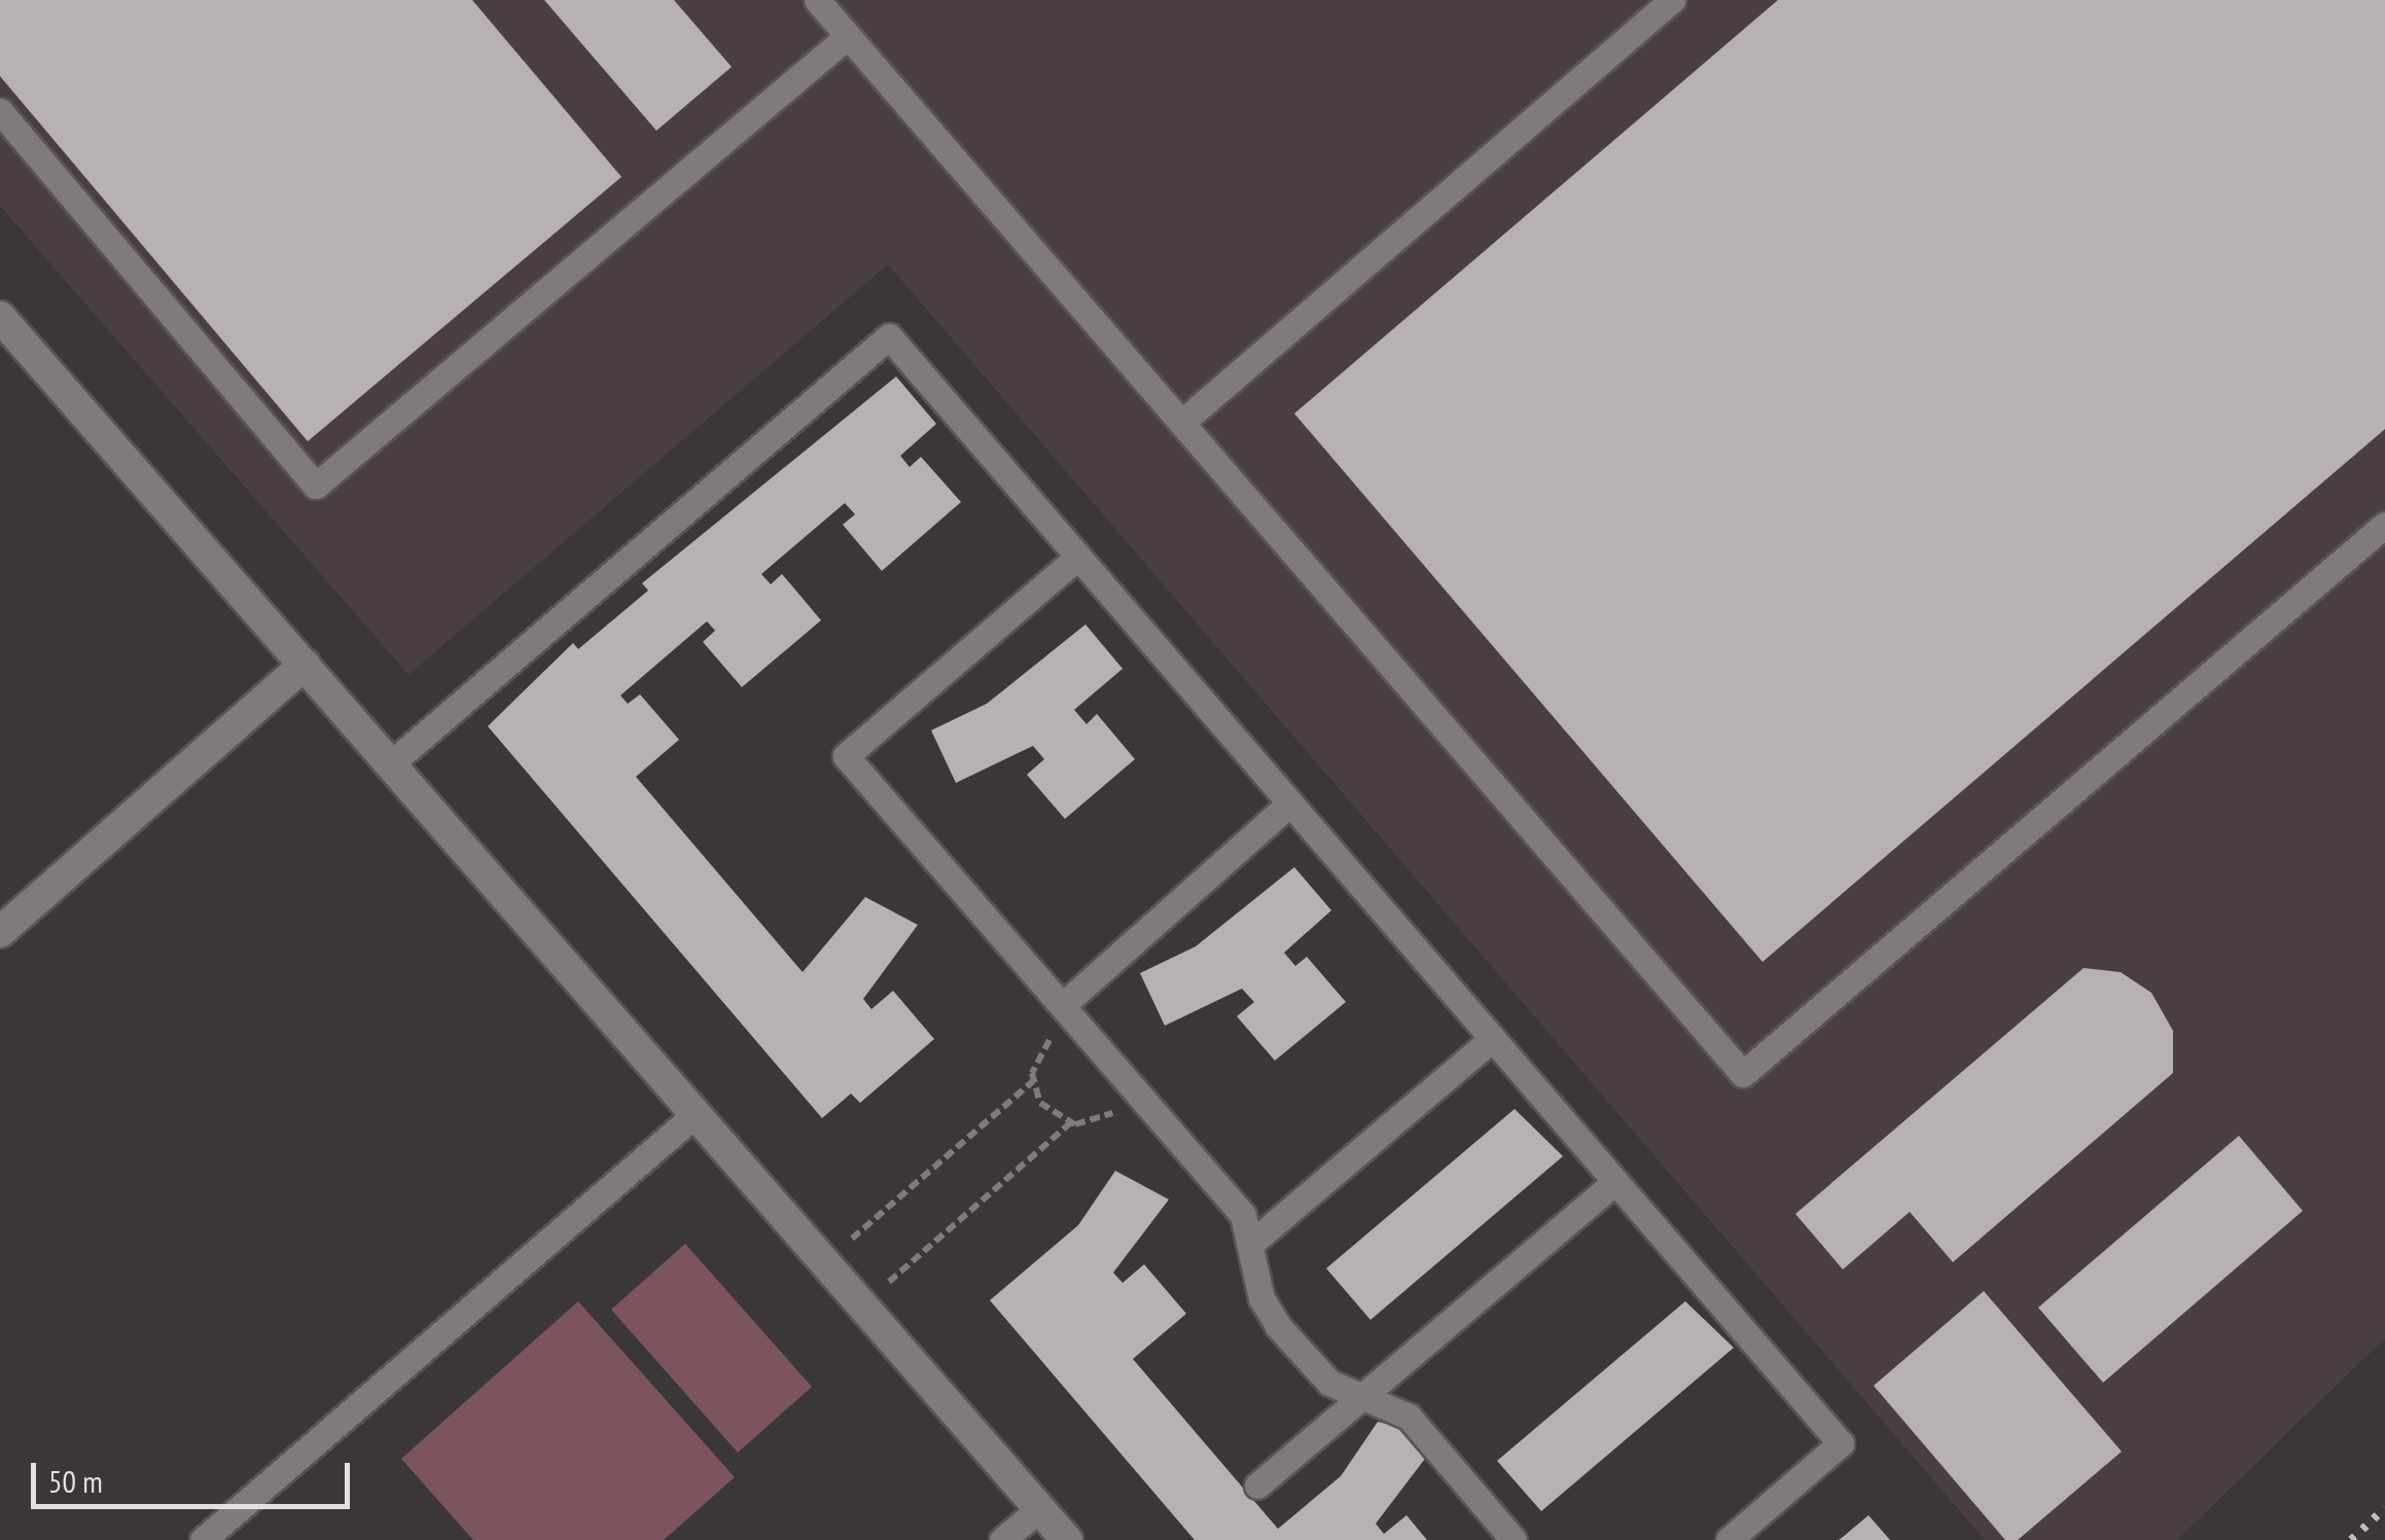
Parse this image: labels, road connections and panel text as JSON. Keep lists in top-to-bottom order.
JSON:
{
  "scale_bar": "50 m"
}
